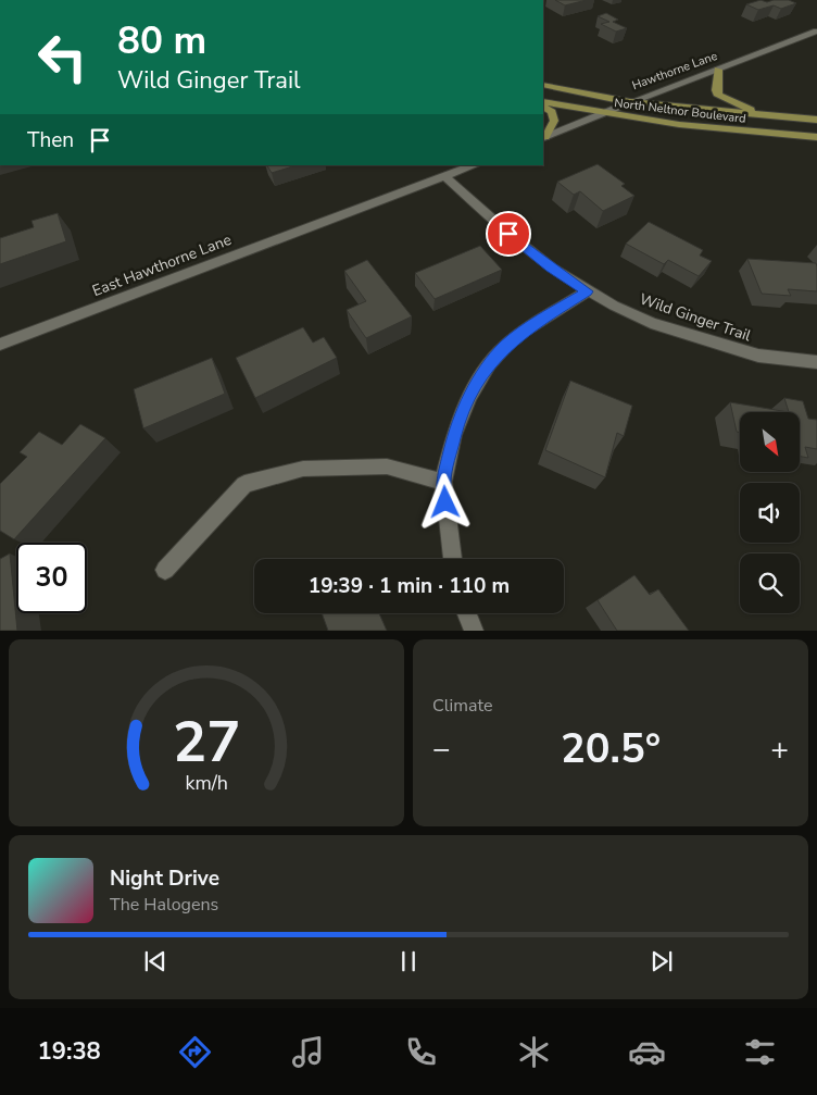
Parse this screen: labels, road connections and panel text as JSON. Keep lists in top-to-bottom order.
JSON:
{
  "streets": {
    "main road": ["North Neltnor Boulevard"],
    "street": ["Hawthorne Lane", "East Hawthorne Lane", "Wild Ginger Trail"]
  },
  "crossings": [
    ["Hawthorne Lane", "North Neltnor Boulevard"],
    ["East Hawthorne Lane", "Wild Ginger Trail"]
  ],
  "north": "bottom right",
  "page": {
    "turn": ["80 m", "Wild Ginger Trail"],
    "then": "Then",
    "limit": "30",
    "trip": "19:39 · 1 min · 110 m",
    "tile": "Climate",
    "heat": ["−", "20.5°", "+"],
    "song": ["Night Drive", "The Halogens"],
    "tabs": "19:38",
    "gauge": ["27", "km/h"]
  }
}
